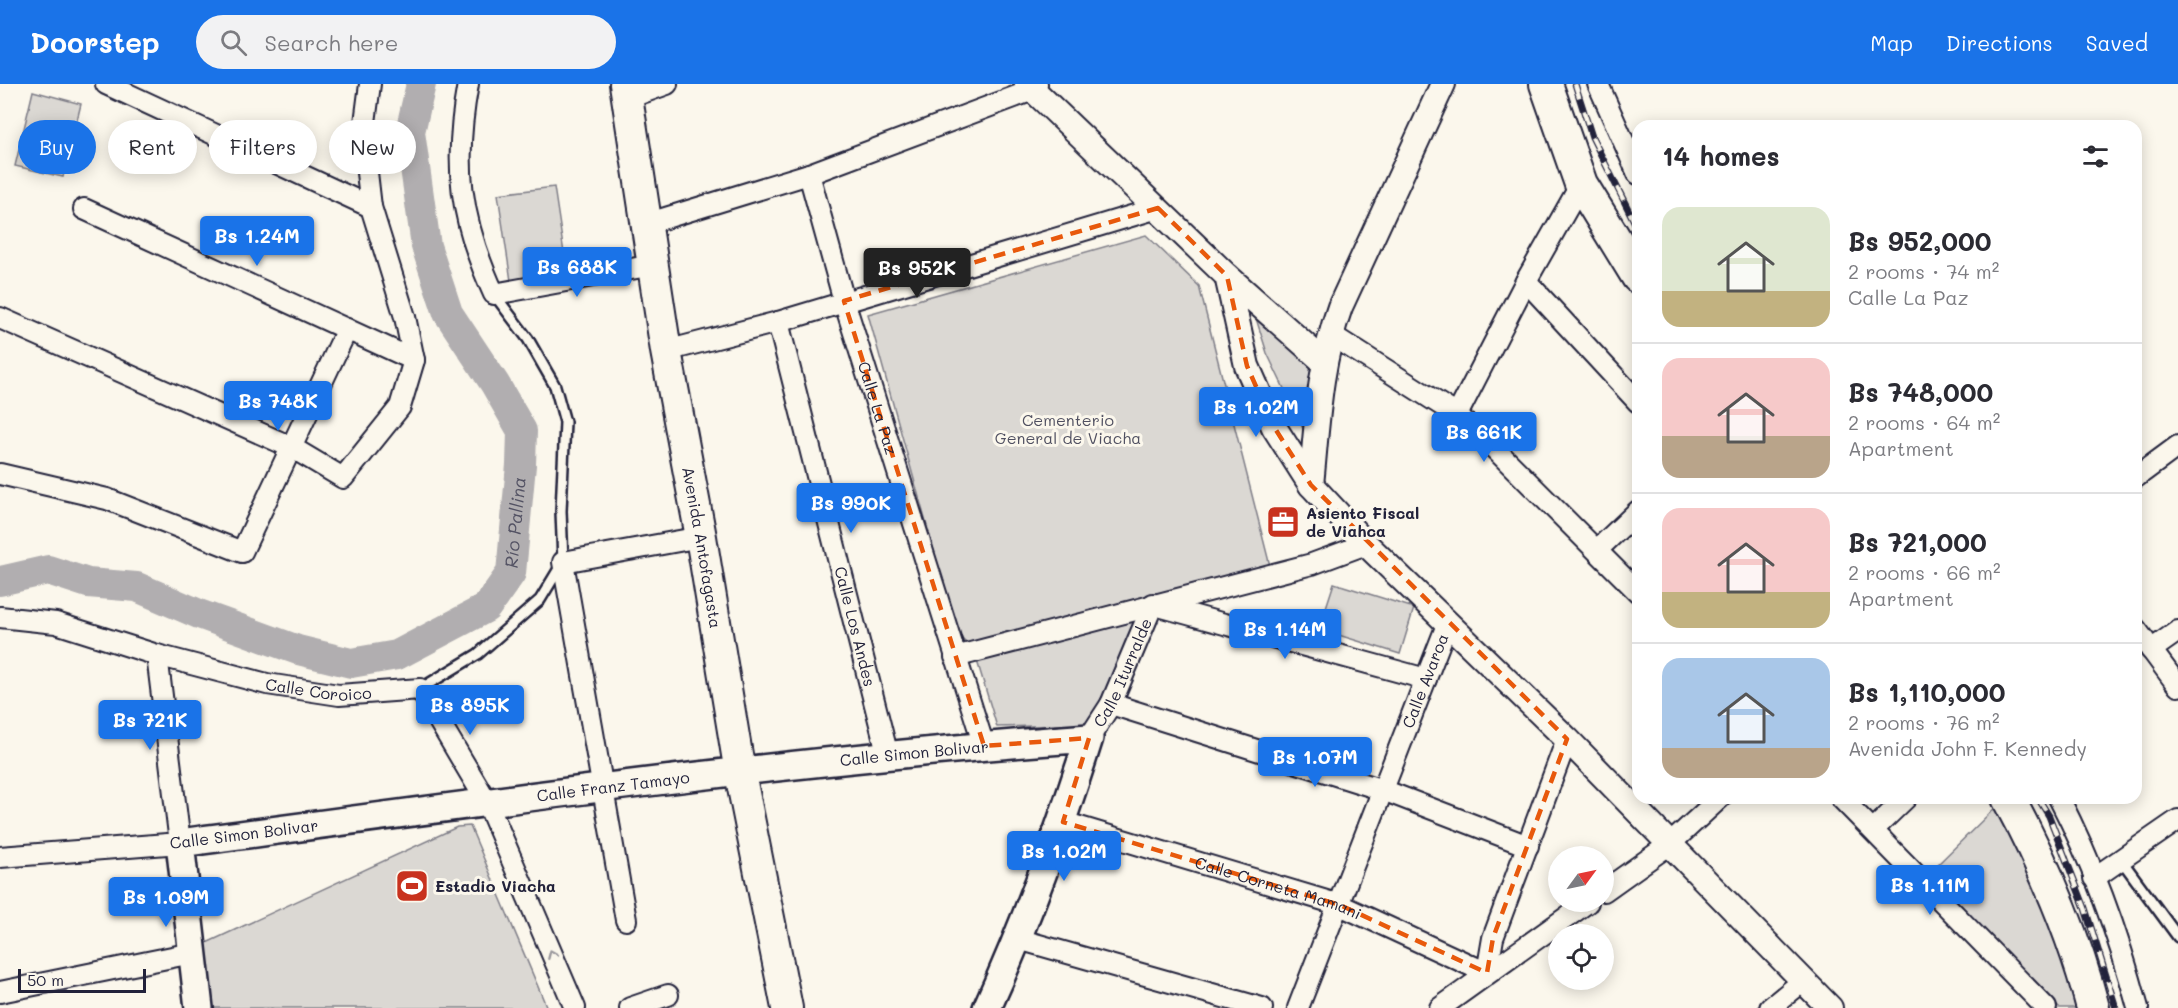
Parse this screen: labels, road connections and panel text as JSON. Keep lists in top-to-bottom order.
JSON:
{
  "streets": {
    "main road": [
      "Avenida Antofagasta",
      "Calle Iturralde",
      "Calle Simon Bolivar",
      "Calle Franz Tamayo"
    ],
    "street": [
      "Calle La Paz",
      "Calle Los Andes",
      "Calle Avaroa",
      "Calle Coroico",
      "Calle Corneta Mamani"
    ]
  },
  "crossings": [
    ["Calle La Paz", "Calle Simon Bolivar"],
    ["Avenida Antofagasta", "Calle Simon Bolivar"],
    ["Avenida Antofagasta", "Calle Franz Tamayo"],
    ["Calle Los Andes", "Calle Simon Bolivar"],
    ["Calle Iturralde", "Calle Simon Bolivar"],
    ["Calle Iturralde", "Calle Corneta Mamani"],
    ["Calle Avaroa", "Calle Corneta Mamani"],
    ["Calle Simon Bolivar", "Calle Franz Tamayo"]
  ],
  "water": ["Río Pallina"],
  "parks": ["Cementerio General de Viacha"],
  "places": {
    "office": ["Asiento Fiscal de Viahca"],
    "sports": ["Estadio Viacha"]
  },
  "scale_bar": "50 m",
  "north": "top right",
  "page": {
    "header": "Doorstep",
    "search": "Search here",
    "nav": ["Map", "Directions", "Saved"],
    "chip": [
      "Buy",
      "Rent",
      "Filters",
      "New"
    ],
    "heading": "14 homes",
    "list": [
      {
        "name": "Bs 952,000",
        "note": "2 rooms · 74 m² · Calle La Paz"
      },
      {
        "name": "Bs 748,000",
        "note": "2 rooms · 64 m² · Apartment"
      },
      {
        "name": "Bs 721,000",
        "note": "2 rooms · 66 m² · Apartment"
      },
      {
        "name": "Bs 1,110,000",
        "note": "2 rooms · 76 m² · Avenida John F. Kennedy"
      }
    ],
    "price": [
      "Bs 1.24M",
      "Bs 688K",
      "Bs 952K",
      "Bs 748K",
      "Bs 1.02M",
      "Bs 661K",
      "Bs 990K",
      "Bs 1.14M",
      "Bs 895K",
      "Bs 721K",
      "Bs 1.07M",
      "Bs 1.02M",
      "Bs 1.11M",
      "Bs 1.09M"
    ],
    "scale": "50 m"
  }
}
